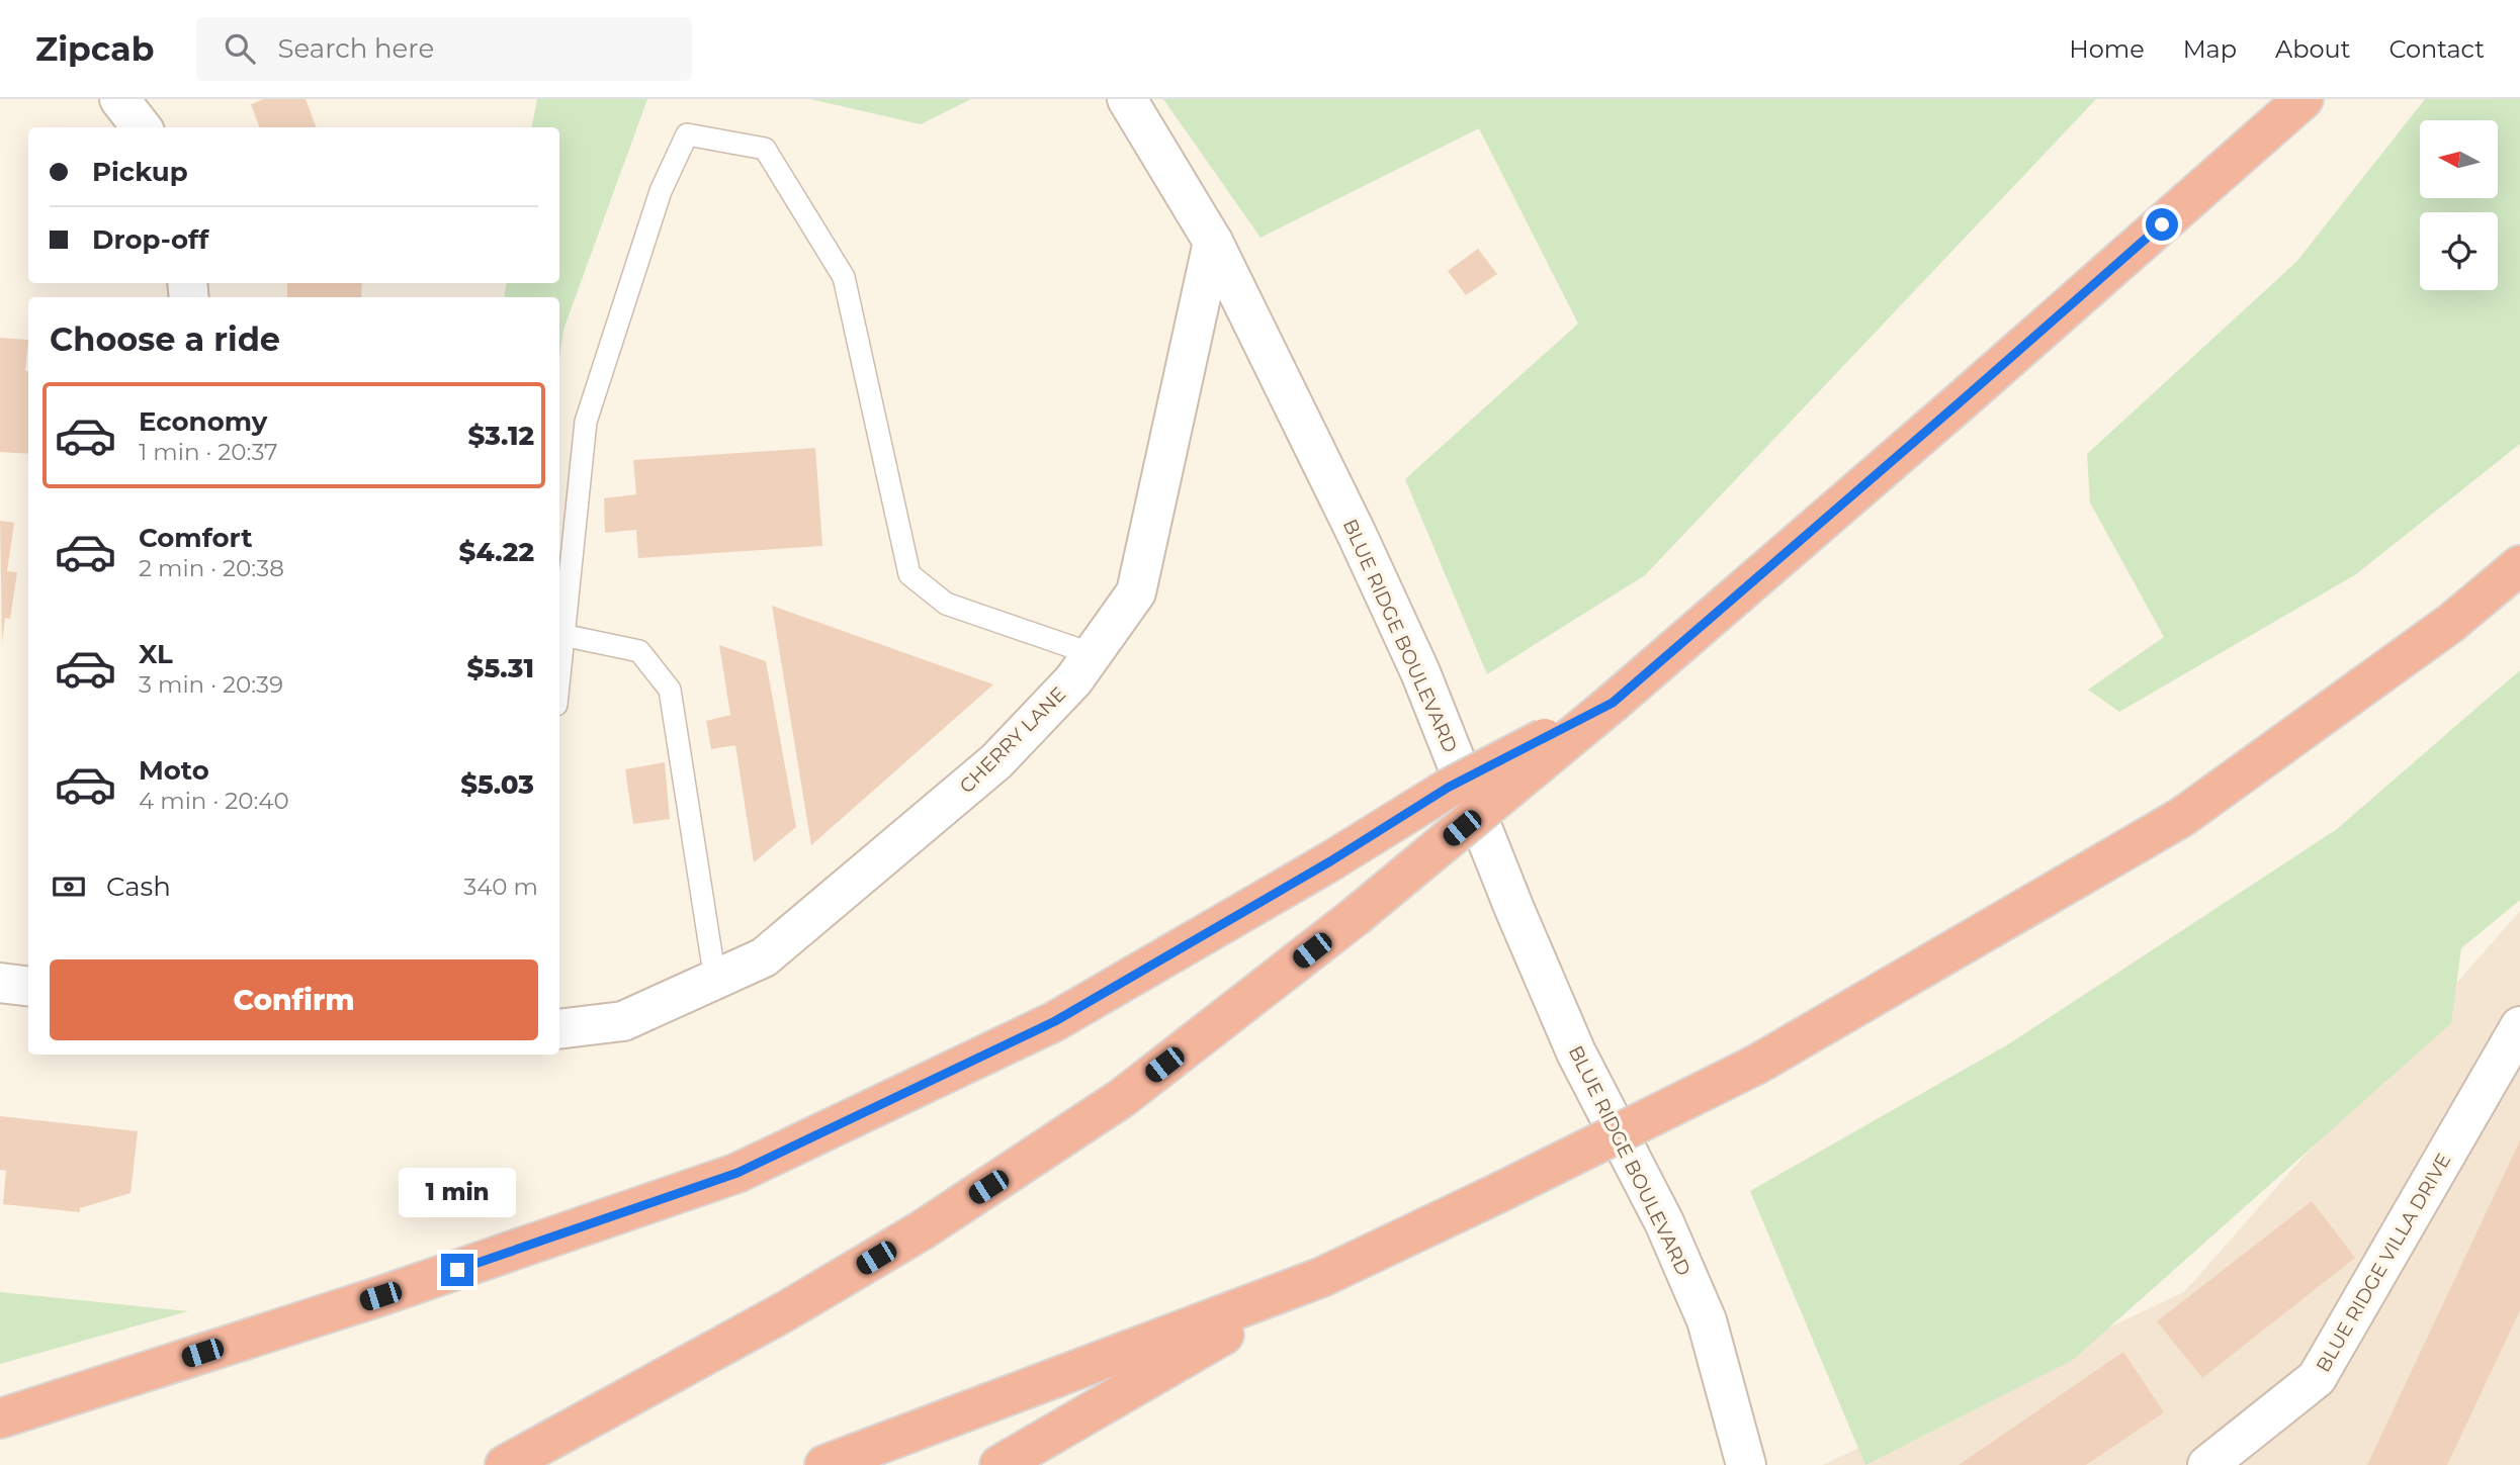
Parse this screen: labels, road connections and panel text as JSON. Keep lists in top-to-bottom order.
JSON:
{
  "streets": {
    "street": ["BLUE RIDGE BOULEVARD", "CHERRY LANE", "BLUE RIDGE VILLA DRIVE"]
  },
  "crossings": [
    ["BLUE RIDGE BOULEVARD", "CHERRY LANE"]
  ],
  "north": "left",
  "page": {
    "header": "Zipcab",
    "search": "Search here",
    "nav": [
      "Home",
      "Map",
      "About",
      "Contact"
    ],
    "banner": ["Pickup", "Drop-off"],
    "heading": "Choose a ride",
    "list": [
      {
        "name": "Economy",
        "note": "1 min · 20:37",
        "value": "$3.12"
      },
      {
        "name": "Comfort",
        "note": "2 min · 20:38",
        "value": "$4.22"
      },
      {
        "name": "XL",
        "note": "3 min · 20:39",
        "value": "$5.31"
      },
      {
        "name": "Moto",
        "note": "4 min · 20:40",
        "value": "$5.03"
      }
    ],
    "pay": ["Cash", "340 m"],
    "buttons": "Confirm",
    "bubble": "1 min"
  }
}
